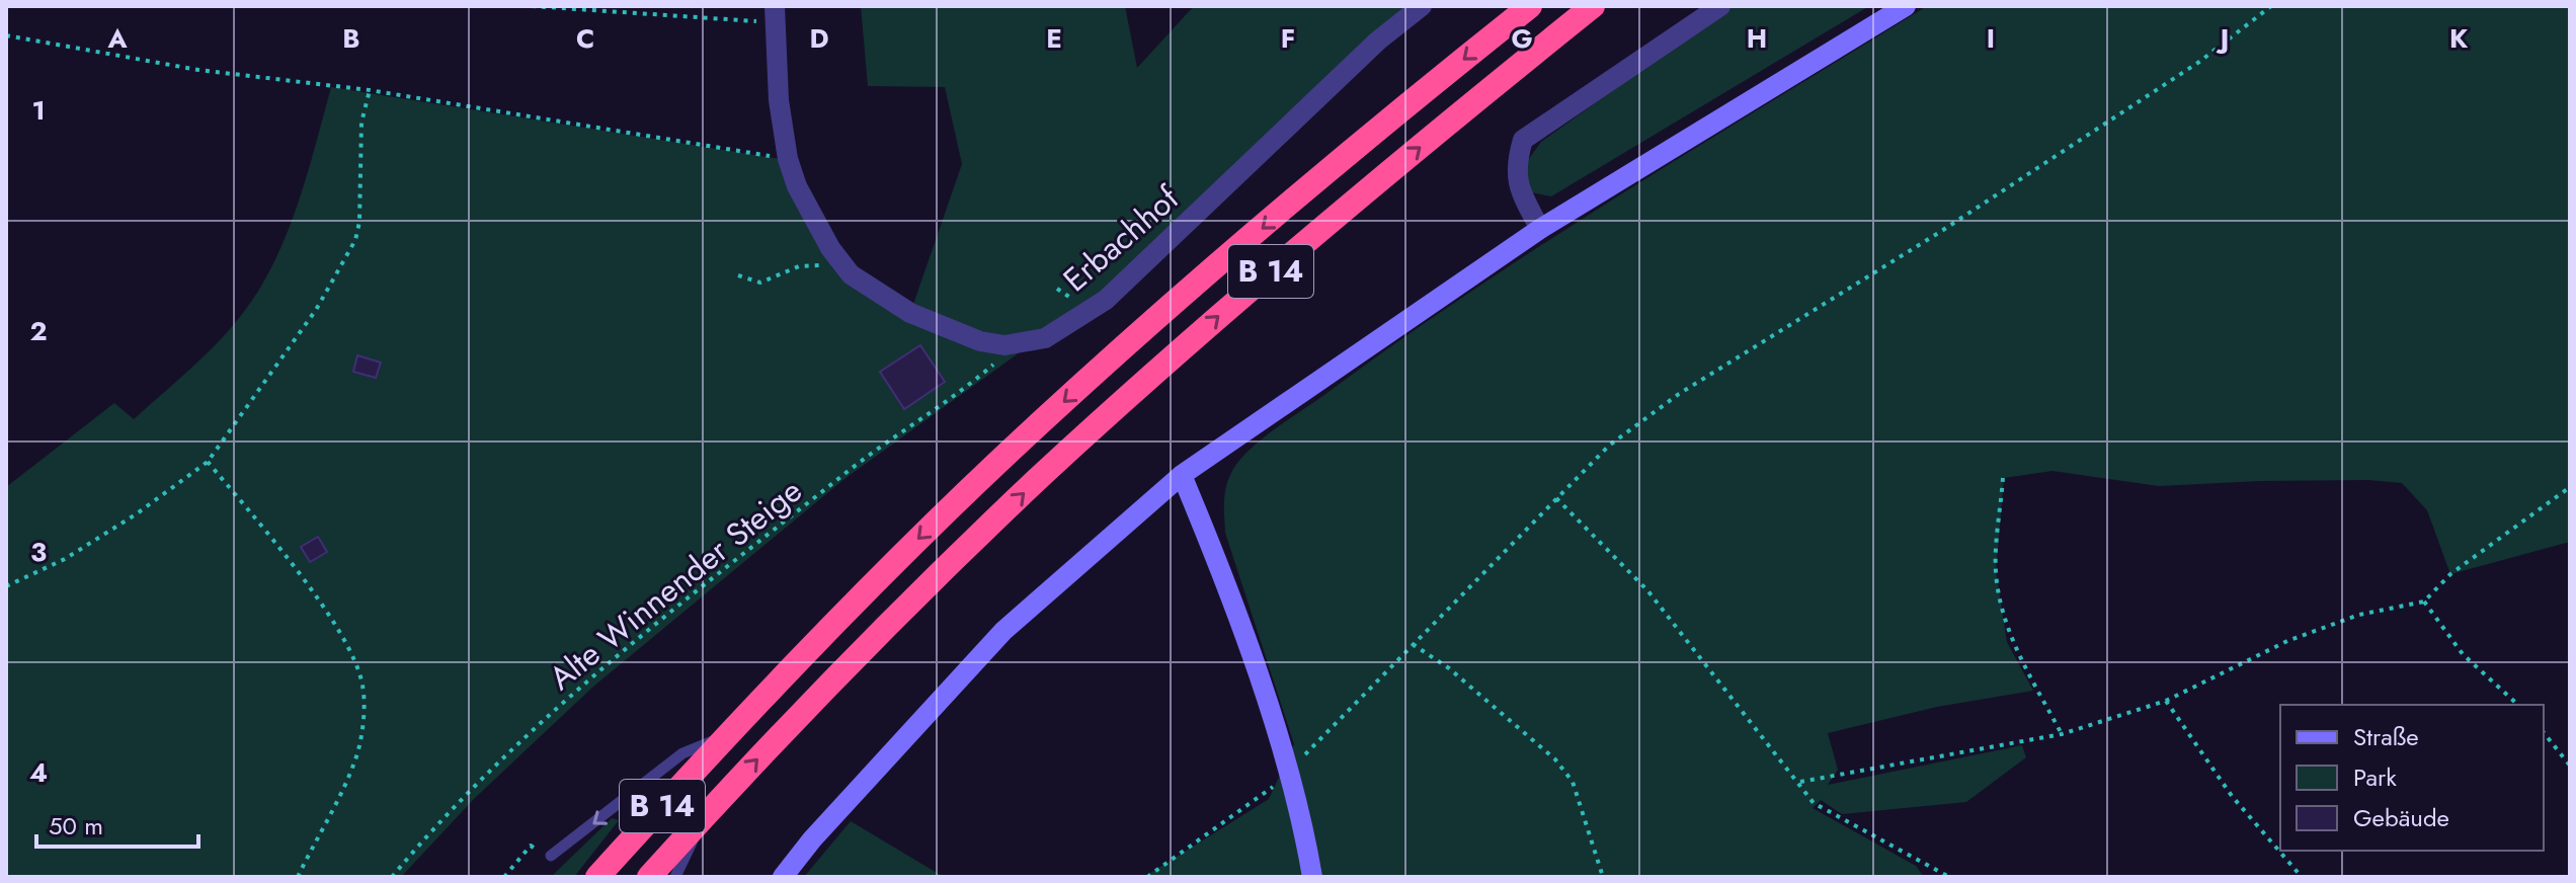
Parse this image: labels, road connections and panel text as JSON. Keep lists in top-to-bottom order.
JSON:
{
  "streets": {
    "highway": ["B 14"],
    "street": ["Erbachhof"],
    "path": ["Alte Winnender Steige"]
  },
  "crossings": [
    ["Erbachhof", "Alte Winnender Steige"]
  ],
  "legend": ["Straße", "Park", "Gebäude"],
  "scale_bar": "50 m",
  "grid": {
    "columns": [
      "A",
      "B",
      "C",
      "D",
      "E",
      "F",
      "G",
      "H",
      "I",
      "J",
      "K"
    ],
    "rows": [
      "1",
      "2",
      "3",
      "4"
    ]
  }
}
